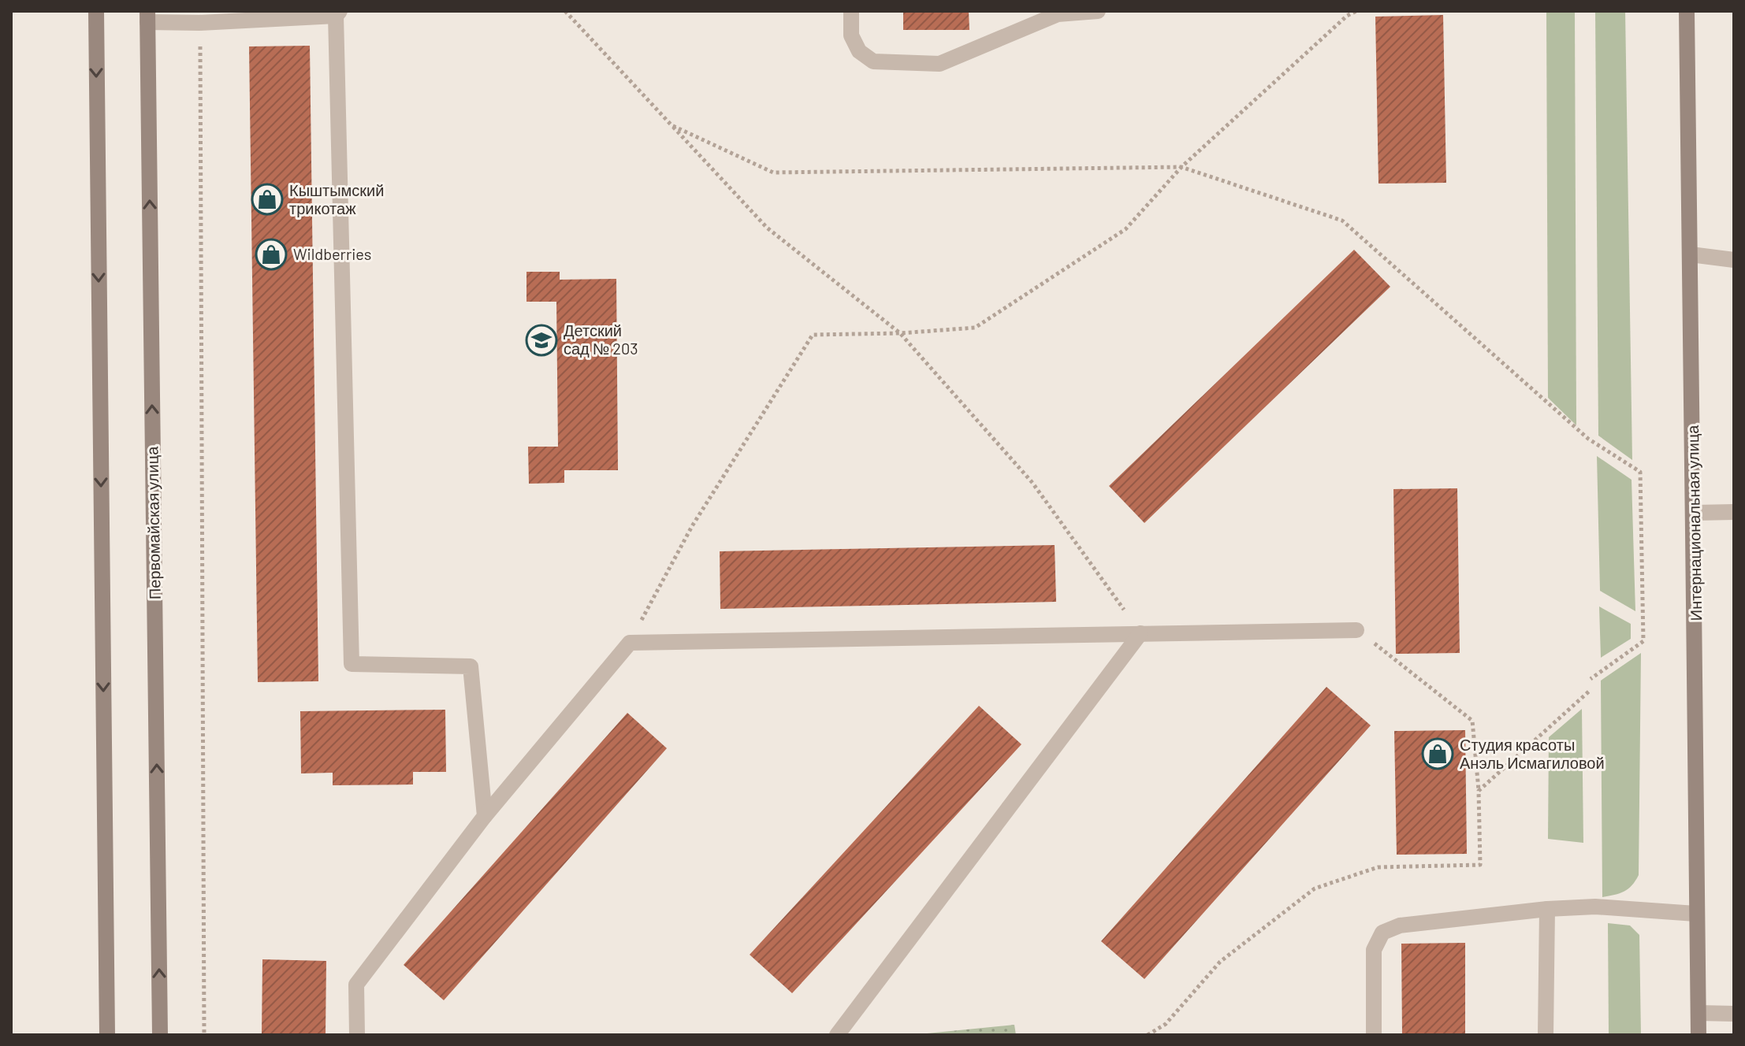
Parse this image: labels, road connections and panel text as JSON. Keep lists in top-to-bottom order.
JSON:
{
  "streets": {
    "main road": ["Первомайская улица", "Интернациональная улица"]
  },
  "places": {
    "shop": ["Кыштымский трикотаж", "Wildberries", "Студия красоты Анэль Исмагиловой"],
    "school or university": ["Детский сад № 203"]
  }
}
